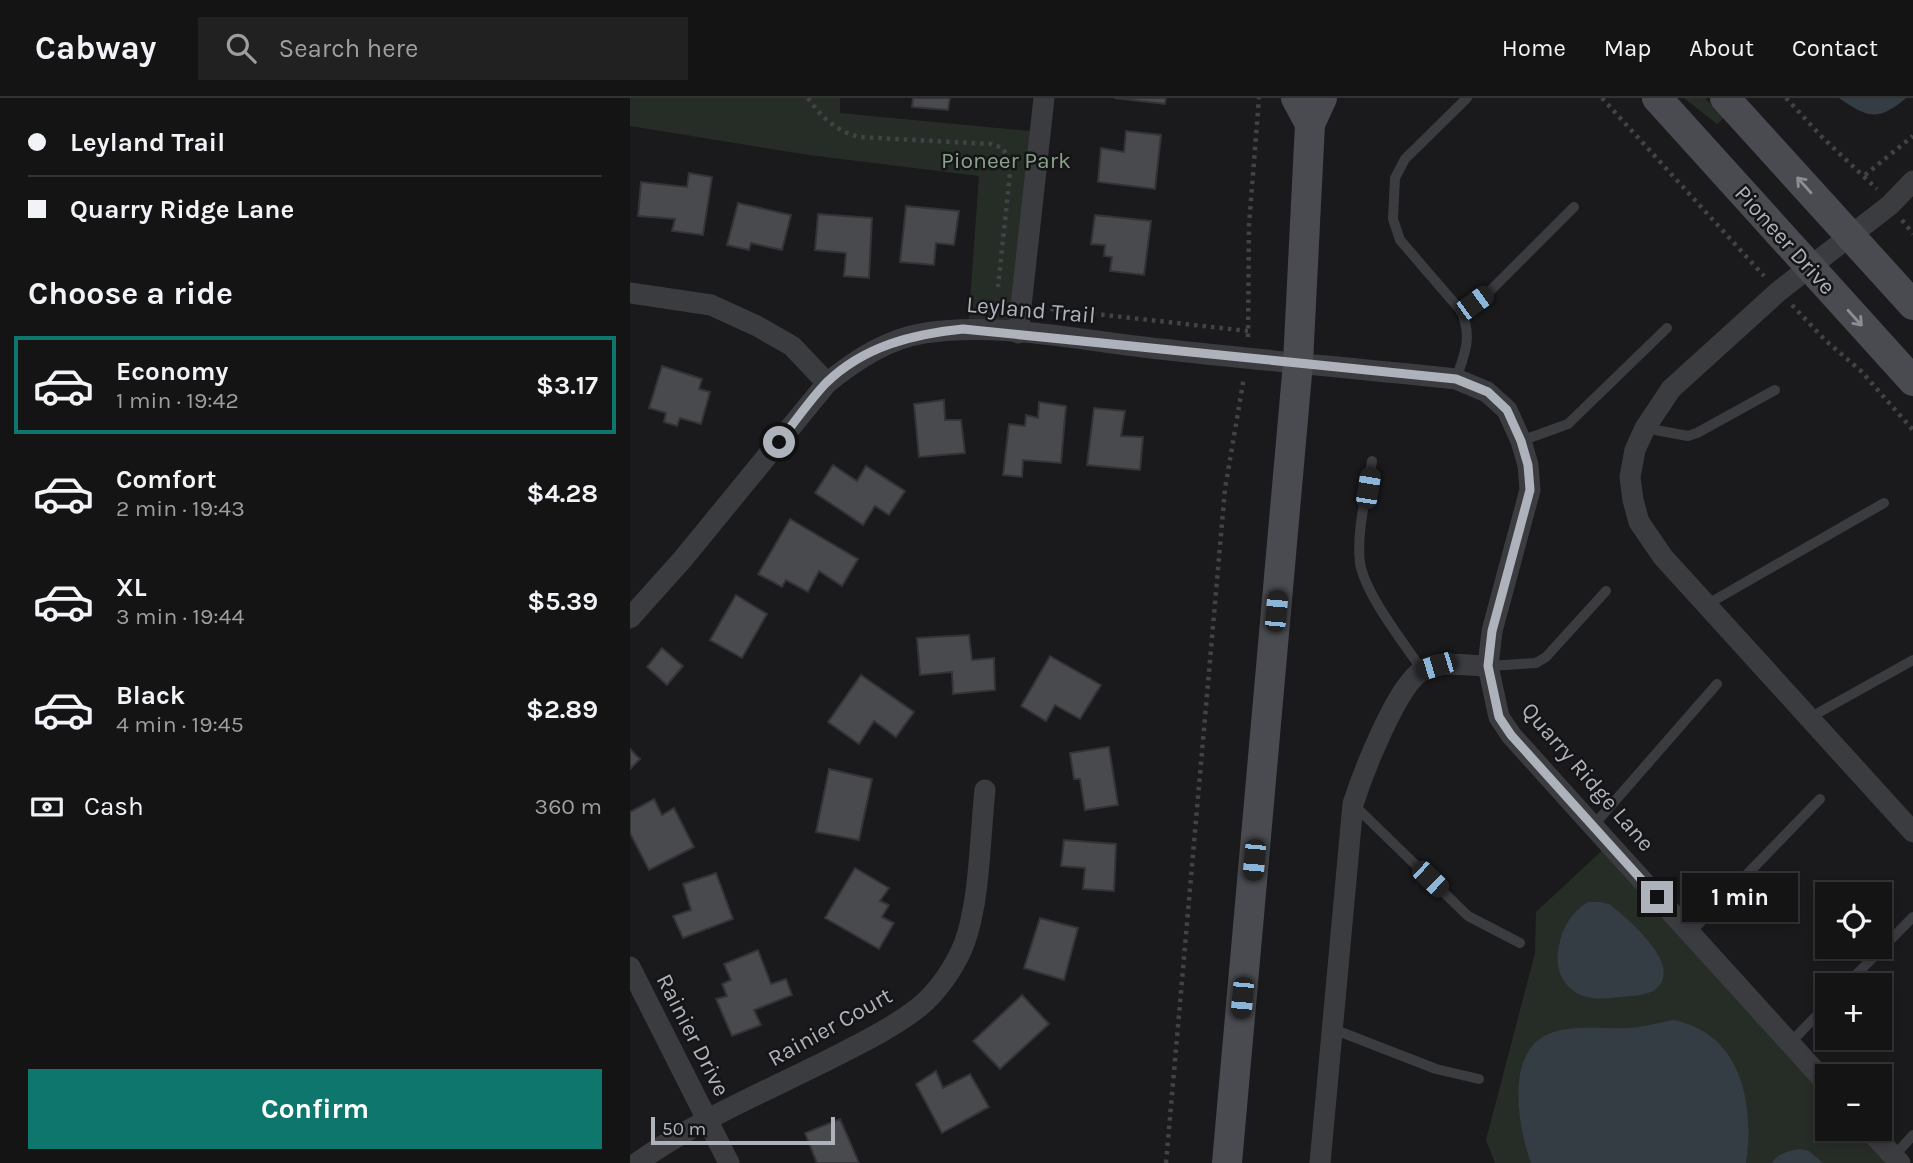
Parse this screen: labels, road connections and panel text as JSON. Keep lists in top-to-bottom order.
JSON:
{
  "streets": {
    "street": [
      "Pioneer Drive",
      "Leyland Trail",
      "Quarry Ridge Lane",
      "Rainier Court",
      "Rainier Drive"
    ]
  },
  "crossings": [
    ["Leyland Trail", "Quarry Ridge Lane"],
    ["Rainier Court", "Rainier Drive"]
  ],
  "parks": ["Pioneer Park"],
  "scale_bar": "50 m",
  "page": {
    "header": "Cabway",
    "search": "Search here",
    "nav": [
      "Home",
      "Map",
      "About",
      "Contact"
    ],
    "banner": ["Leyland Trail", "Quarry Ridge Lane"],
    "heading": "Choose a ride",
    "list": [
      {
        "name": "Economy",
        "note": "1 min · 19:42",
        "value": "$3.17"
      },
      {
        "name": "Comfort",
        "note": "2 min · 19:43",
        "value": "$4.28"
      },
      {
        "name": "XL",
        "note": "3 min · 19:44",
        "value": "$5.39"
      },
      {
        "name": "Black",
        "note": "4 min · 19:45",
        "value": "$2.89"
      }
    ],
    "pay": ["Cash", "360 m"],
    "bubble": "1 min",
    "map_buttons": ["+", "−"],
    "buttons": "Confirm",
    "scale": "50 m"
  }
}
